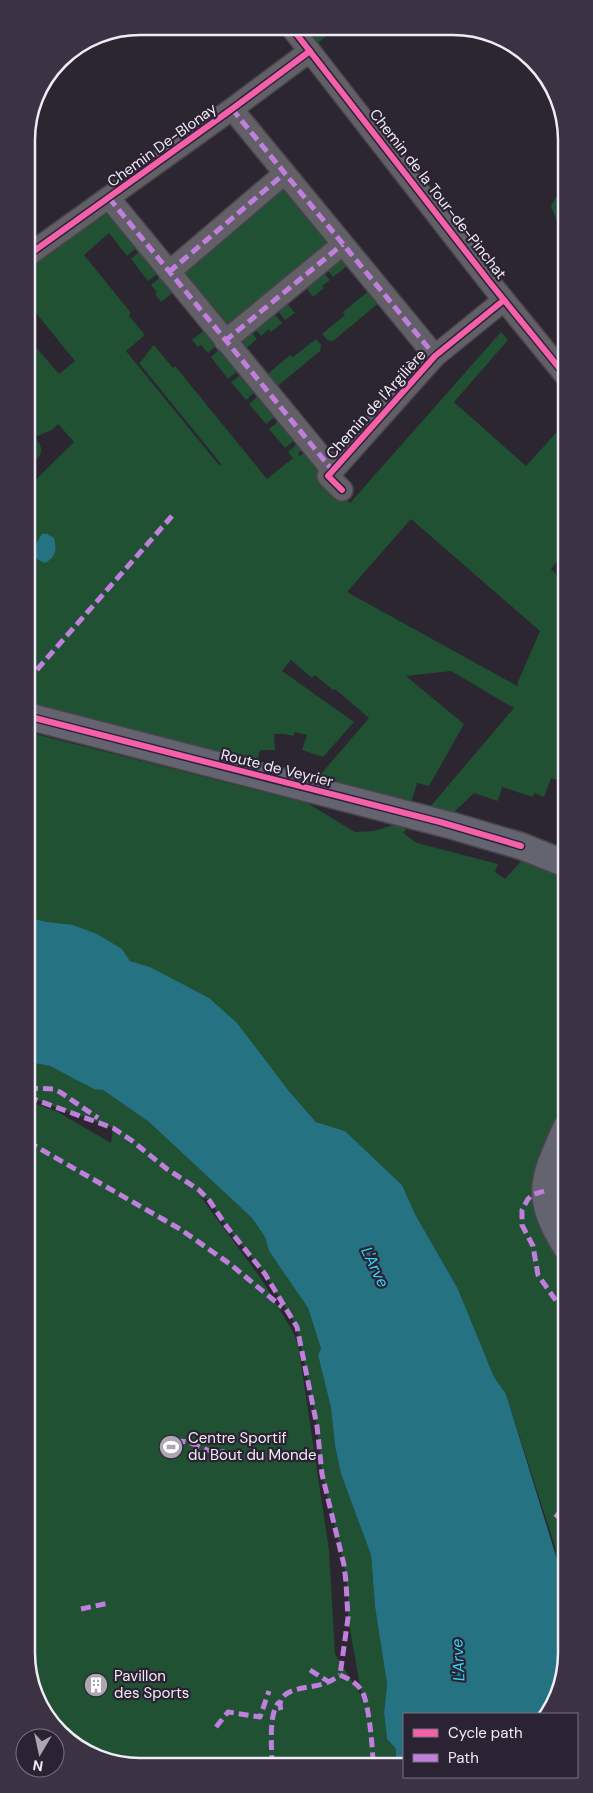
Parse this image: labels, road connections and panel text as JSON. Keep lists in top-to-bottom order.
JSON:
{
  "streets": {
    "main road": ["Route de Veyrier"],
    "street": ["Chemin De-Blonay", "Chemin de la Tour-de-Pinchat", "Chemin de l'Argilière"]
  },
  "crossings": [
    ["Chemin De-Blonay", "Chemin de la Tour-de-Pinchat"],
    ["Chemin de la Tour-de-Pinchat", "Chemin de l'Argilière"]
  ],
  "water": ["L'Arve"],
  "places": {
    "sports": ["Centre Sportif du Bout du Monde"],
    "building": ["Pavillon des Sports"]
  },
  "legend": ["Cycle path", "Path"],
  "north": "bottom"
}
